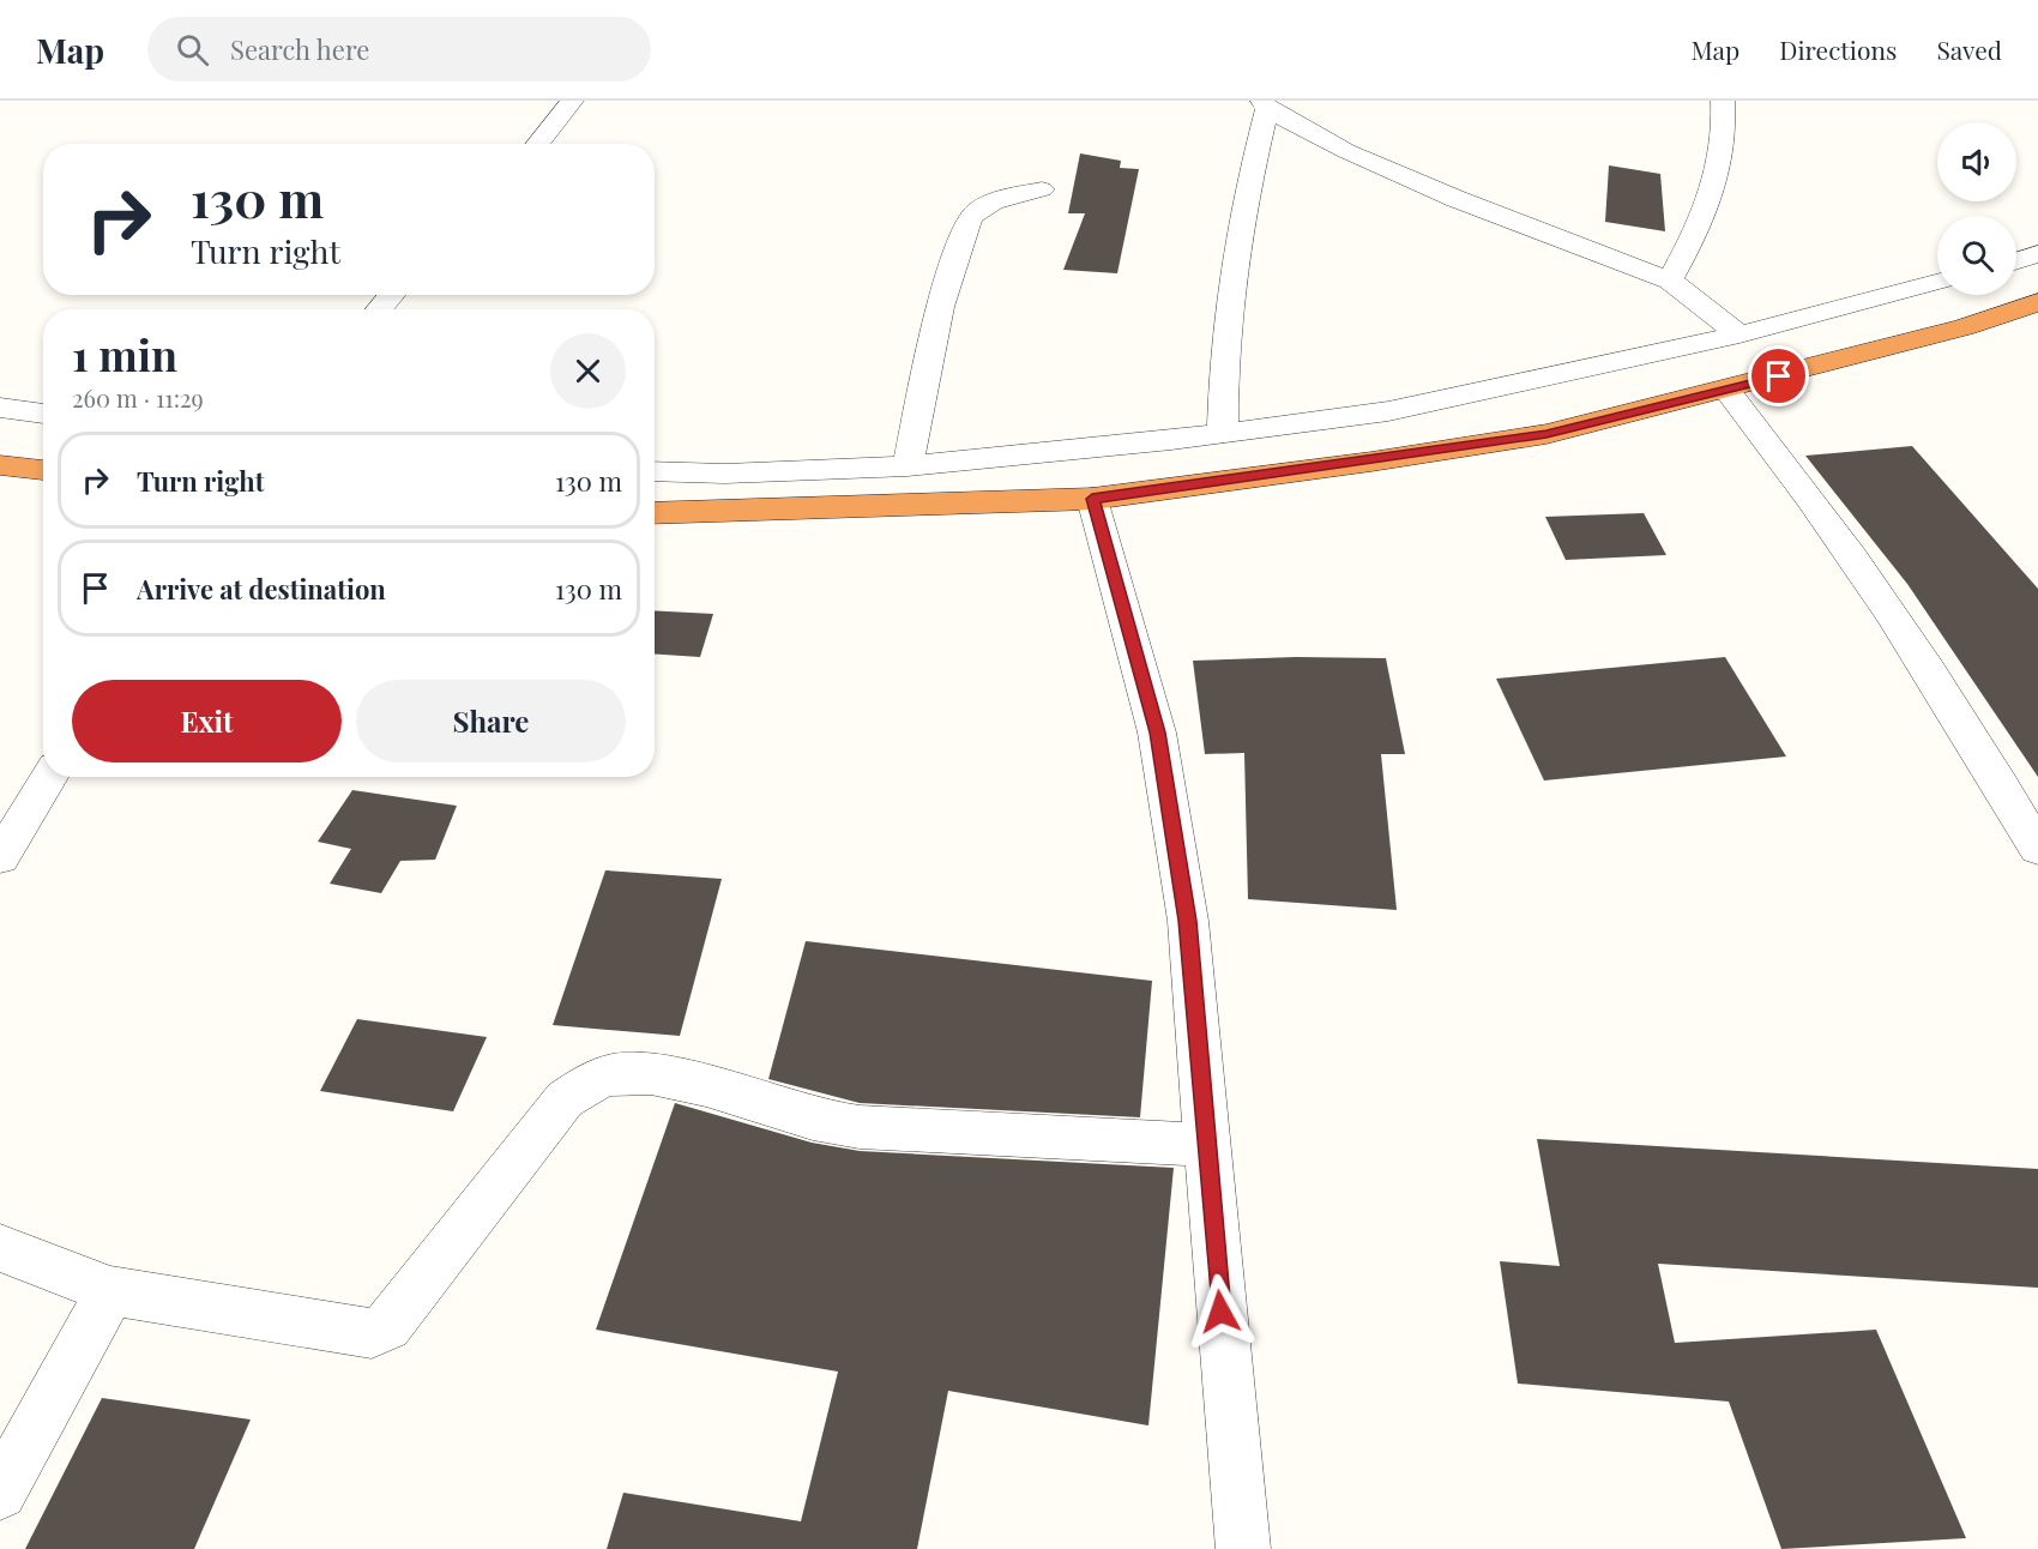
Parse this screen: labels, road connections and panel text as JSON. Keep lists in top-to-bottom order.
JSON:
{
  "page": {
    "header": "Map",
    "search": "Search here",
    "nav": ["Map", "Directions", "Saved"],
    "turn": ["130 m", "Turn right"],
    "heading": ["1 min", "260 m · 11:29"],
    "list": [
      {
        "name": "Turn right",
        "value": "130 m"
      },
      {
        "name": "Arrive at destination",
        "value": "130 m"
      }
    ],
    "buttons": ["Exit", "Share"]
  }
}
